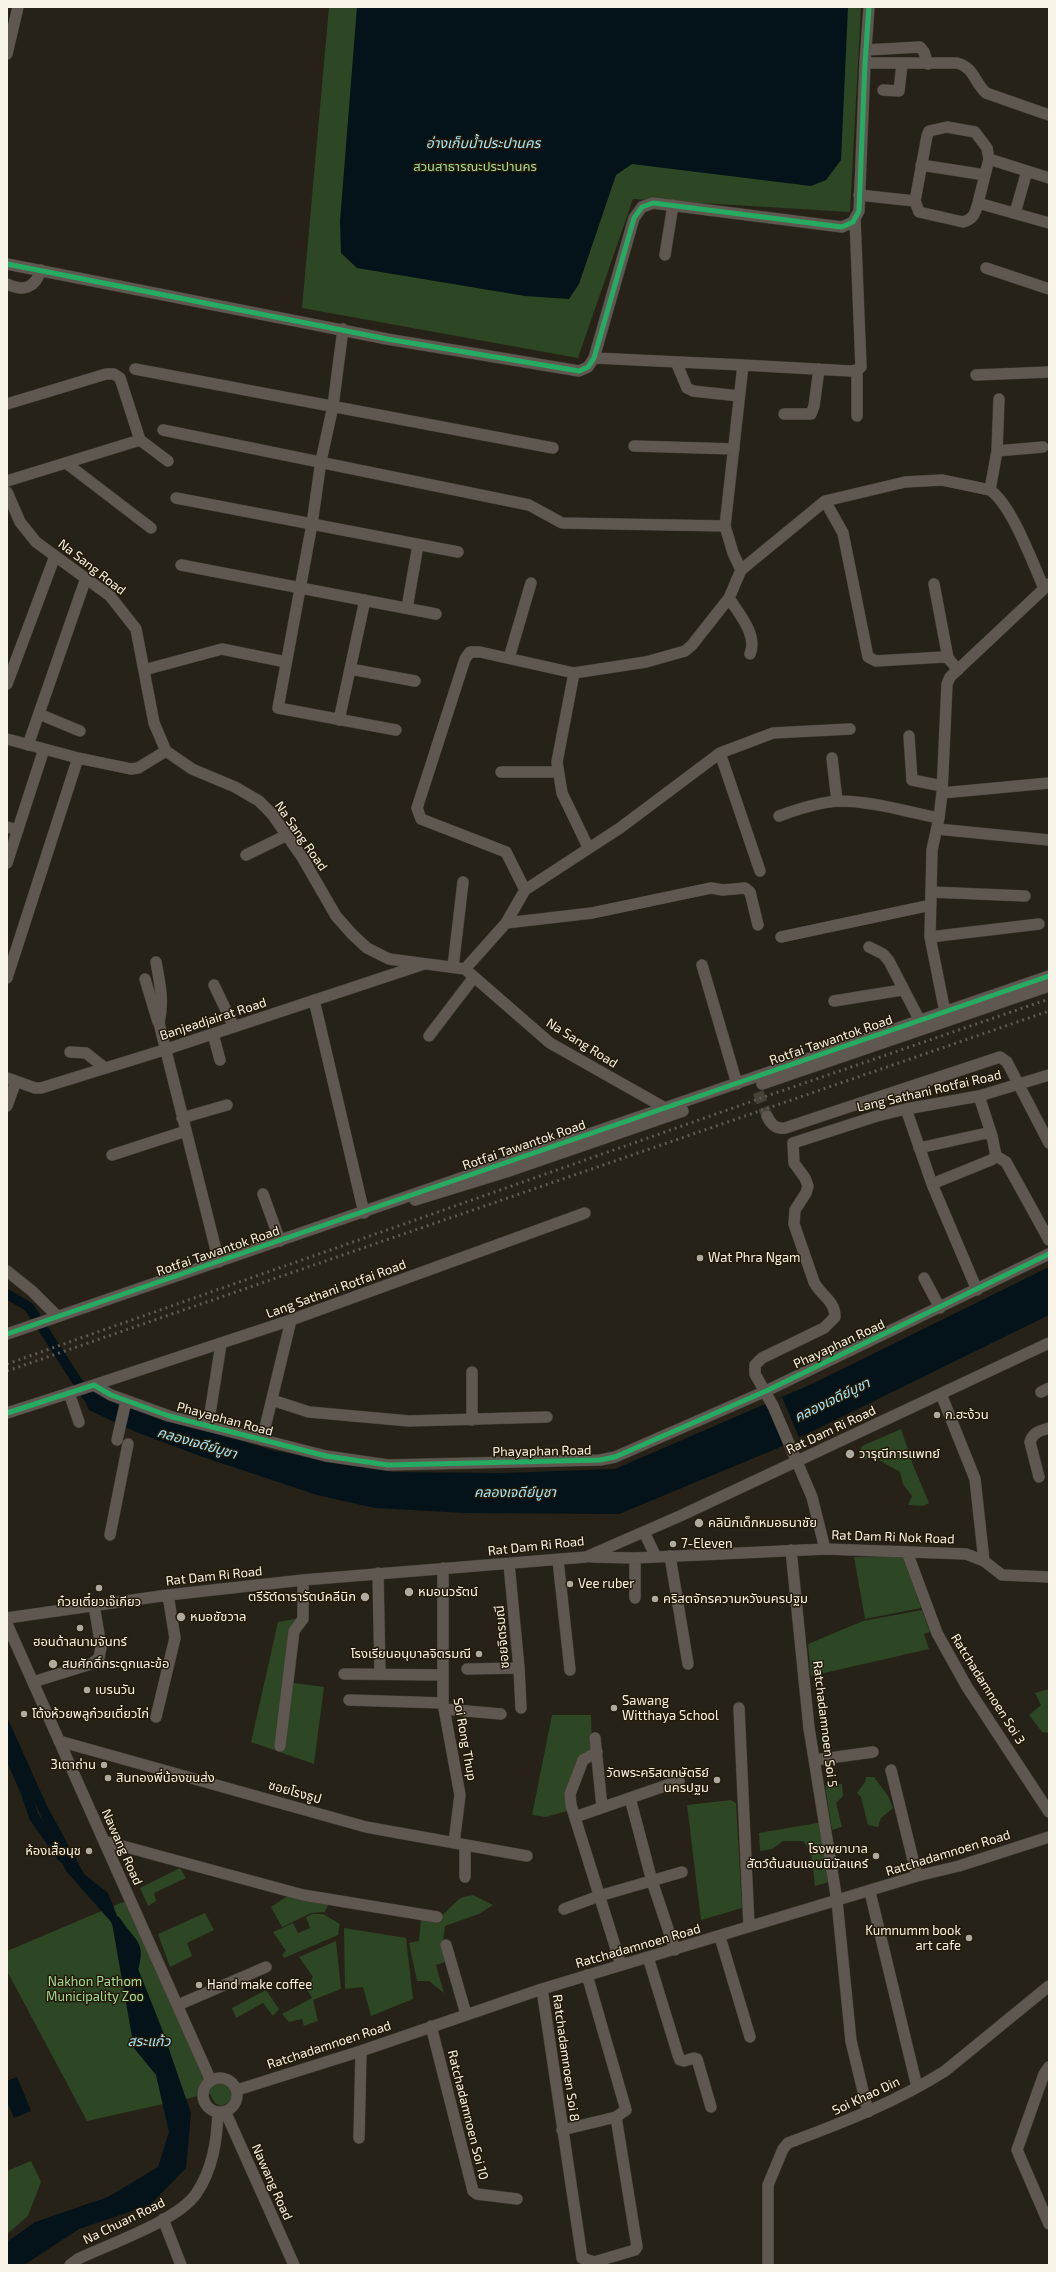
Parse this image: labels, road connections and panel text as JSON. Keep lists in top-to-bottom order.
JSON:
{
  "streets": {
    "street": [
      "Na Sang Road",
      "Banjeadjairat Road",
      "Rotfai Tawantok Road",
      "Lang Sathani Rotfai Road",
      "Phayaphan Road",
      "Rat Dam Ri Road",
      "Rat Dam Ri Nok Road",
      "ซอยจิตรมณี",
      "Ratchadamnoen Soi 3",
      "Ratchadamnoen Soi 5",
      "Soi Rong Thup",
      "ซอยโรงธูป",
      "Nawang Road",
      "Ratchadamnoen Road",
      "Ratchadamnoen Soi 8",
      "Soi Khao Din",
      "Ratchadamnoen Soi 10",
      "Na Chuan Road"
    ]
  },
  "crossings": [
    ["Na Sang Road", "Banjeadjairat Road"],
    ["Na Sang Road", "Rotfai Tawantok Road"],
    ["Lang Sathani Rotfai Road", "Phayaphan Road"],
    ["Rat Dam Ri Road", "Rat Dam Ri Nok Road"],
    ["Rat Dam Ri Road", "ซอยจิตรมณี"],
    ["Rat Dam Ri Road", "Soi Rong Thup"],
    ["Rat Dam Ri Nok Road", "Ratchadamnoen Soi 3"],
    ["Rat Dam Ri Nok Road", "Ratchadamnoen Soi 5"],
    ["Ratchadamnoen Soi 5", "Ratchadamnoen Road"],
    ["Ratchadamnoen Soi 5", "Soi Khao Din"],
    ["Soi Rong Thup", "ซอยโรงธูป"],
    ["ซอยโรงธูป", "Nawang Road"],
    ["Nawang Road", "Ratchadamnoen Road"],
    ["Nawang Road", "Na Chuan Road"],
    ["Ratchadamnoen Road", "Ratchadamnoen Soi 8"],
    ["Ratchadamnoen Road", "Ratchadamnoen Soi 10"],
    ["Ratchadamnoen Road", "Na Chuan Road"]
  ],
  "water": ["อ่างเก็บน้ำประปานคร", "คลองเจดีย์บูชา", "สระแก้ว"],
  "parks": ["สวนสาธารณะประปานคร", "Nakhon Pathom Municipality Zoo"],
  "places": [
    "Wat Phra Ngam",
    "ก.ฮะง้วน",
    "วารุณีการแพทย์",
    "คลินิกเด็กหมอธนาชัย",
    "7-Eleven",
    "Vee ruber",
    "ก๋วยเตี๋ยวเจ๊เกียว",
    "หมอนวรัตน์",
    "ตรีรัต์ดารารัตน์คลีนิก",
    "คริสตจักรความหวังนครปฐม",
    "หมอชัชวาล",
    "ฮอนด้าสนามจันทร์",
    "โรงเรียนอนุบาลจิตรมณี",
    "สมศักดิ์กระดูกและข้อ",
    "เบรนวัน",
    "Sawang Witthaya School",
    "โต้งห้วยพลูก๋วยเตี๋ยวไก่",
    "3เตาถ่าน",
    "สินทองพี่น้องขนส่ง",
    "วัดพระคริสตกษัตริย์ นครปฐม",
    "ห้องเสื้อนุช",
    "โรงพยาบาล สัตว์ต้นสนแอนนิมัลแคร์",
    "Kumnumm book art cafe",
    "Hand make coffee"
  ]
}
